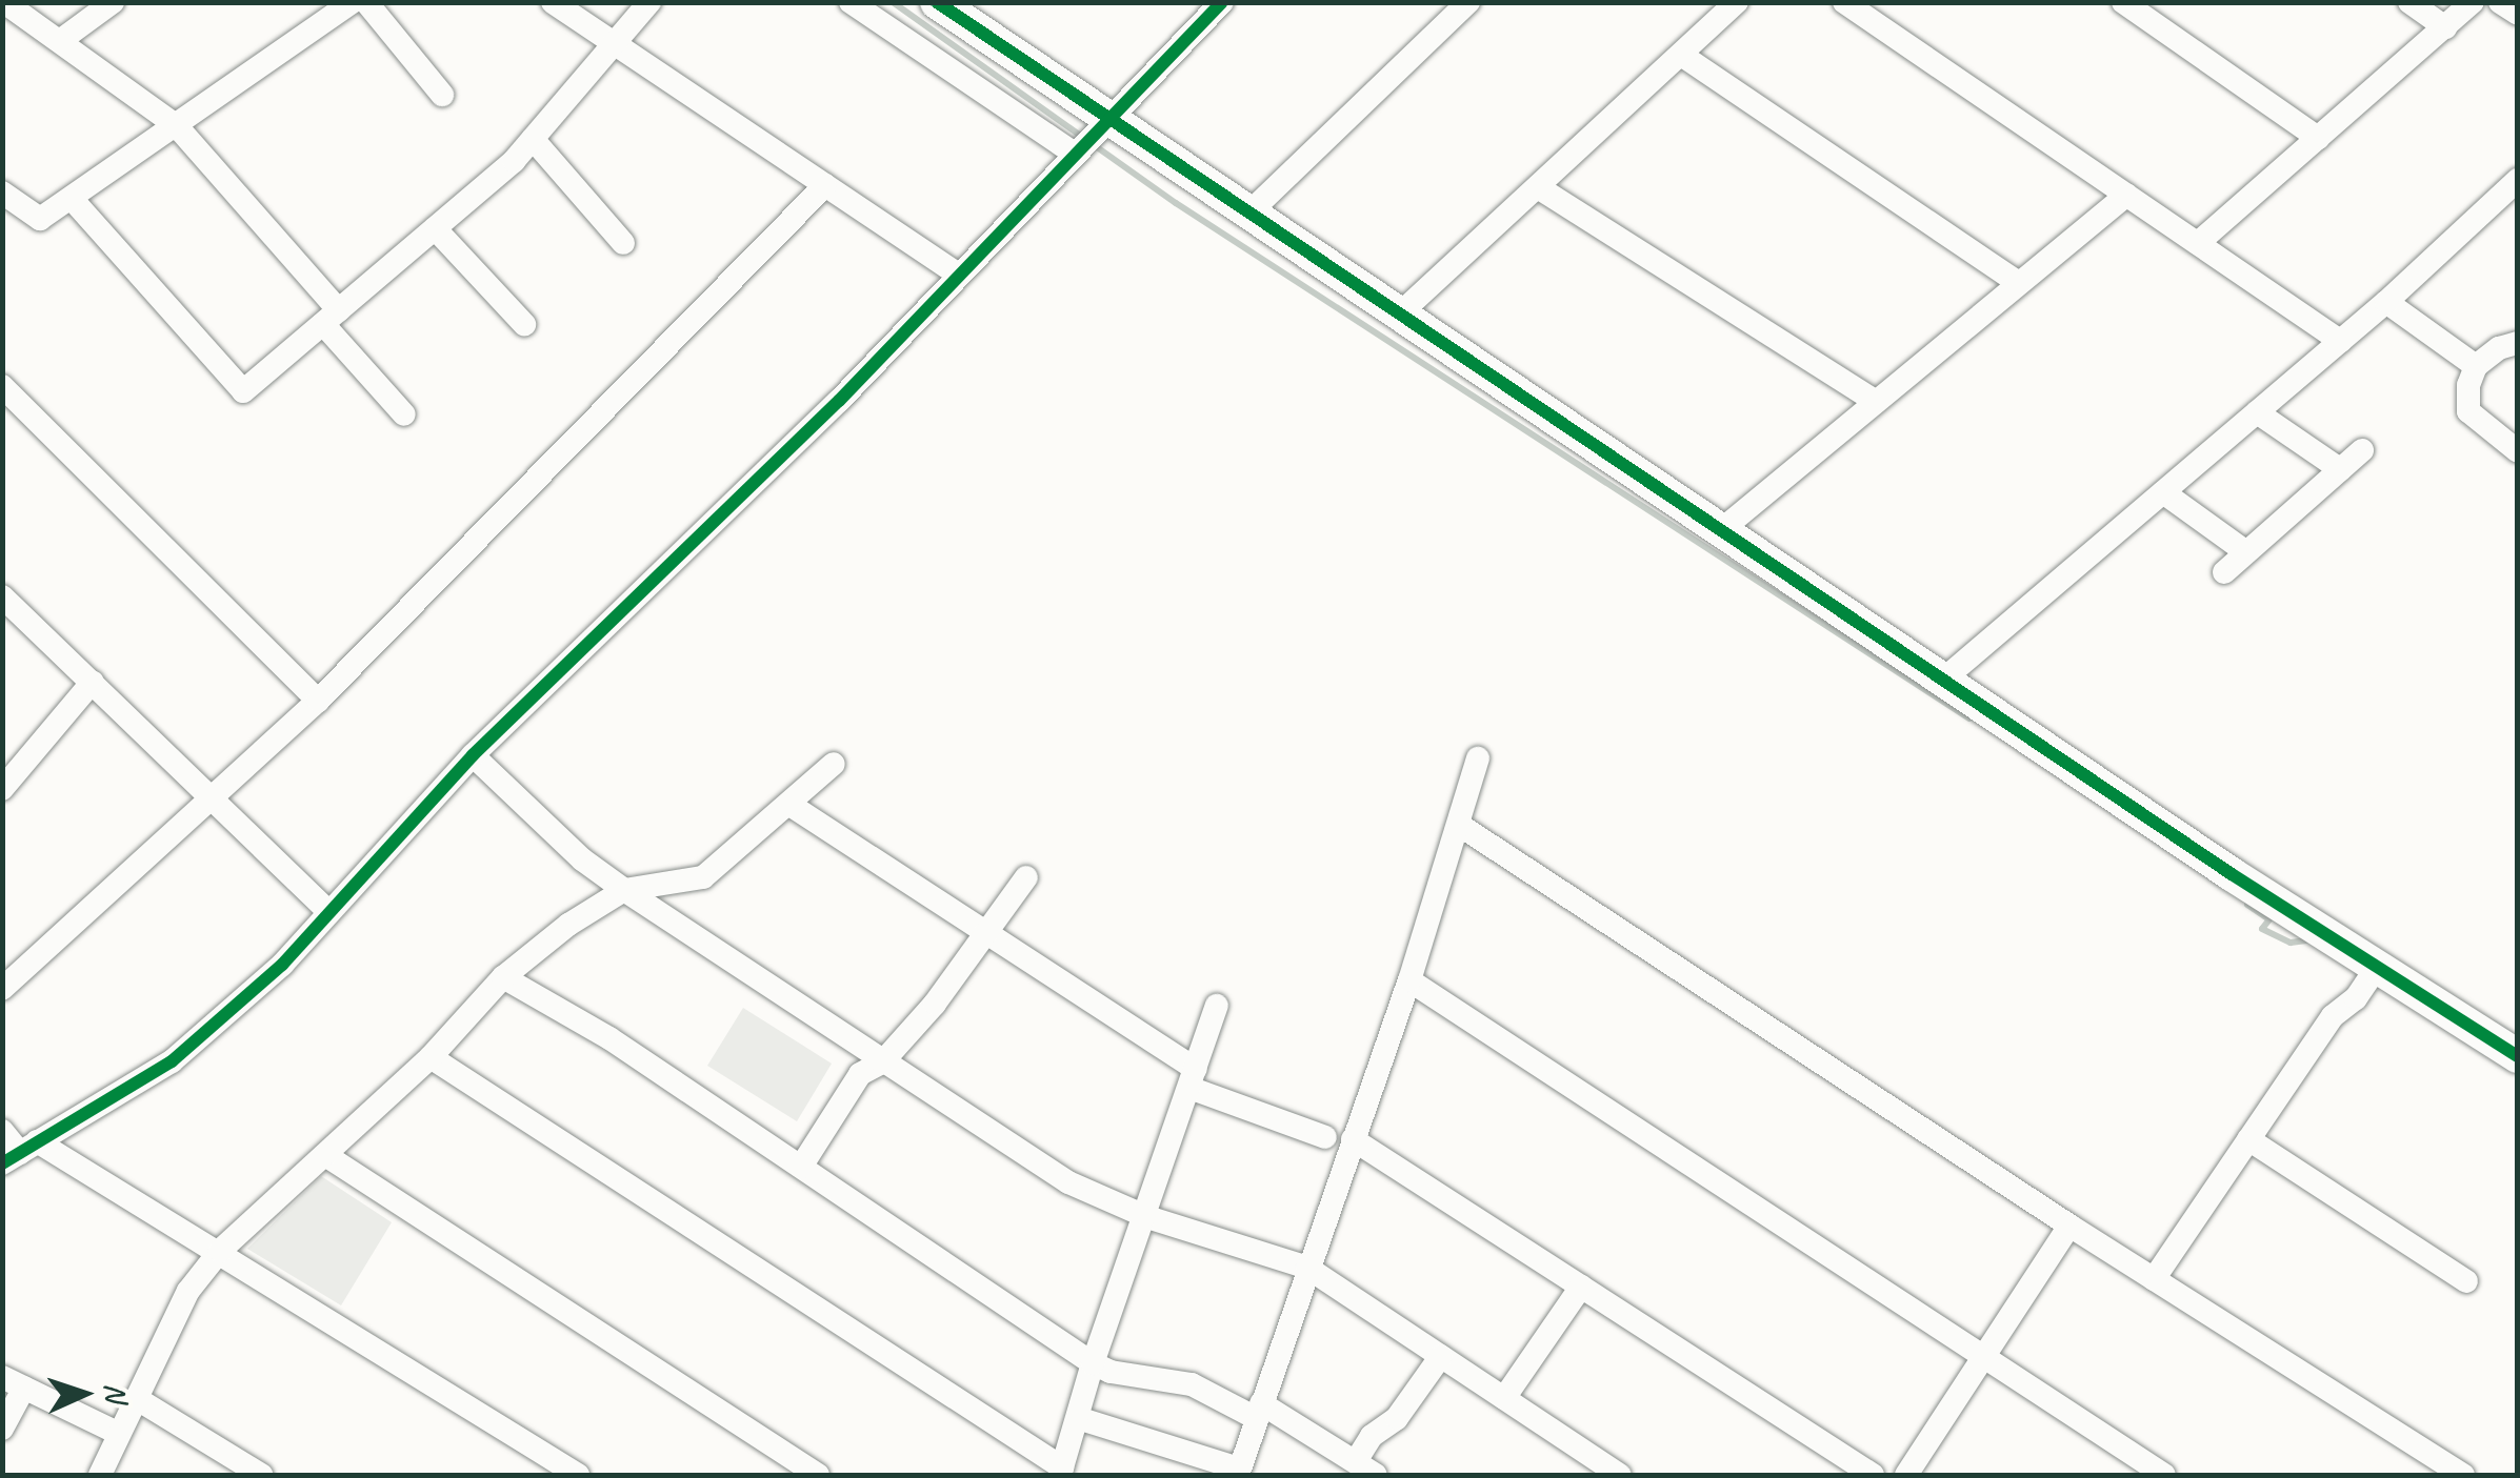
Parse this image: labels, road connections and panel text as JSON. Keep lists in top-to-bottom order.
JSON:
{
  "north": "right"
}
